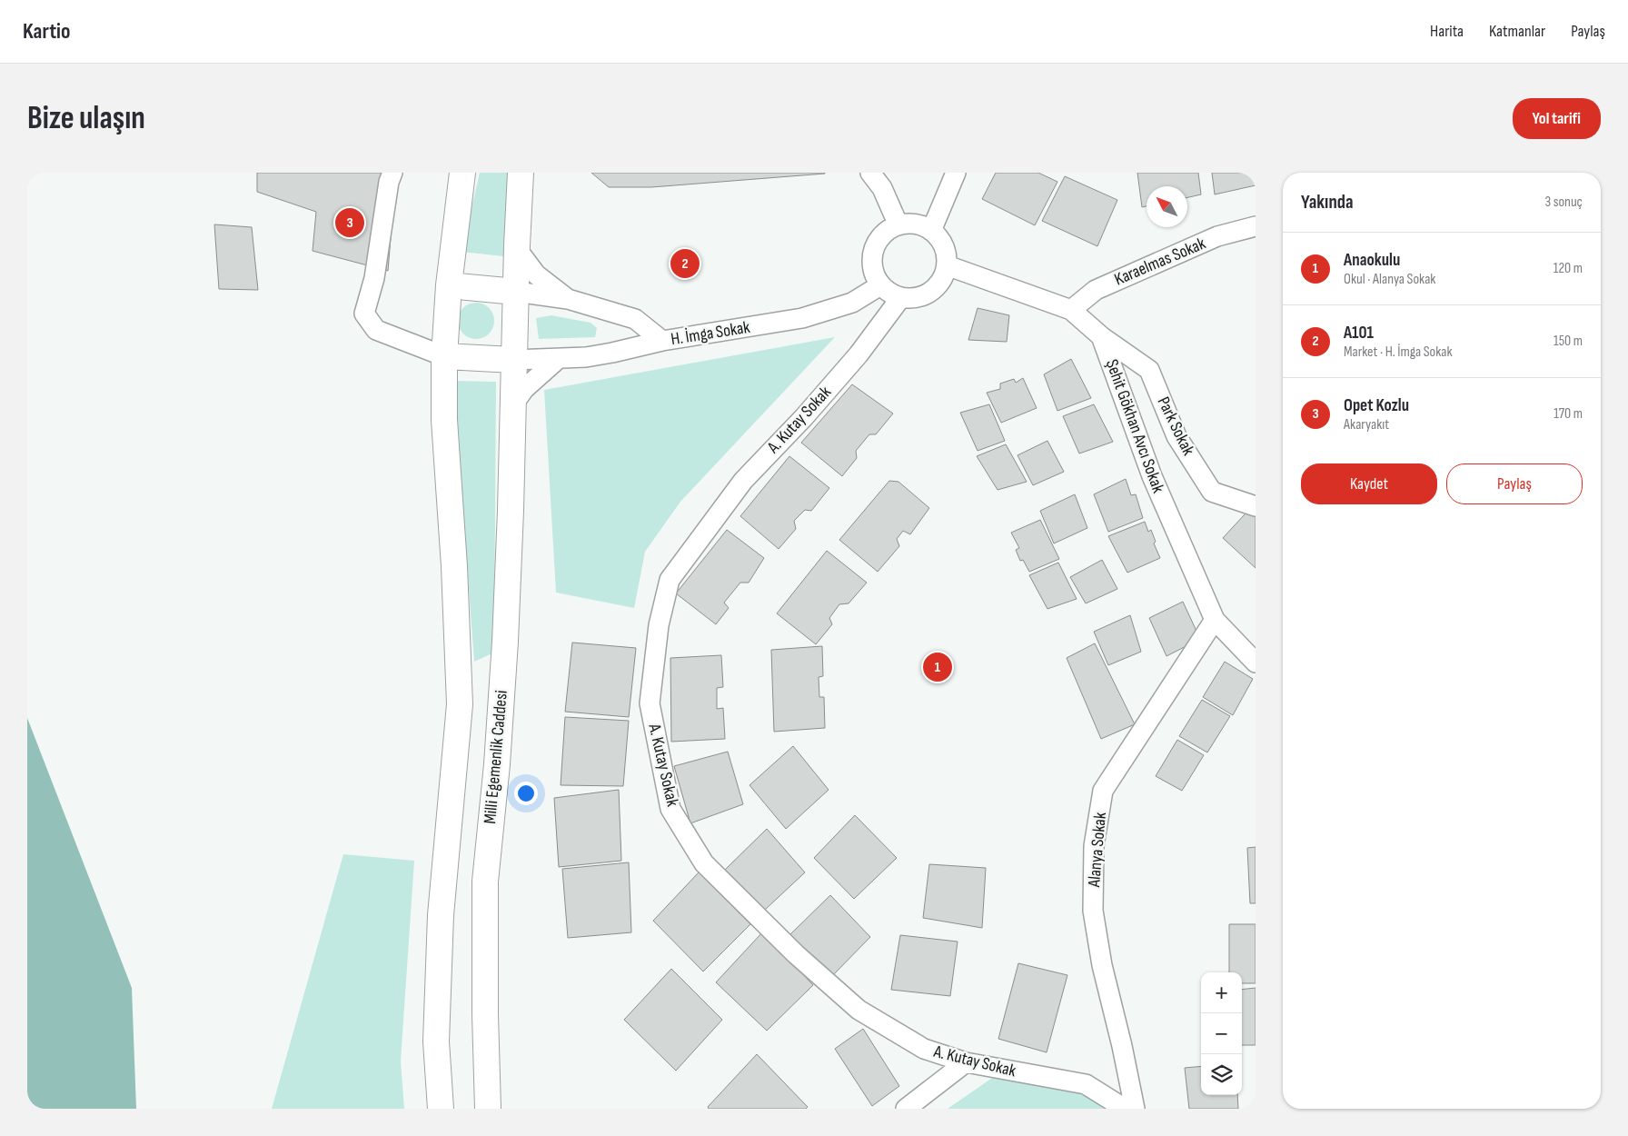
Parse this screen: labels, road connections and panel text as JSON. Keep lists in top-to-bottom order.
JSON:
{
  "streets": {
    "highway": ["Milli Egemenlik Caddesi"],
    "street": [
      "Karaelmas Sokak",
      "H. İmga Sokak",
      "A. Kutay Sokak",
      "Şehit Gökhan Avcı Sokak",
      "Park Sokak",
      "Alanya Sokak"
    ]
  },
  "crossings": [
    ["Karaelmas Sokak", "Şehit Gökhan Avcı Sokak"],
    ["H. İmga Sokak", "A. Kutay Sokak"],
    ["H. İmga Sokak", "Şehit Gökhan Avcı Sokak"],
    ["H. İmga Sokak", "Milli Egemenlik Caddesi"],
    ["A. Kutay Sokak", "Şehit Gökhan Avcı Sokak"],
    ["Şehit Gökhan Avcı Sokak", "Park Sokak"],
    ["Şehit Gökhan Avcı Sokak", "Alanya Sokak"]
  ],
  "north": "top left",
  "page": {
    "header": "Kartio",
    "nav": ["Harita", "Katmanlar", "Paylaş"],
    "buttons": [
      "Yol tarifi",
      ["Kaydet", "Paylaş"]
    ],
    "title": "Bize ulaşın",
    "heading": ["Yakında", "3 sonuç"],
    "pins": ["3", "2", "1"],
    "list": [
      {
        "mark": "1",
        "name": "Anaokulu",
        "note": "Okul · Alanya Sokak",
        "value": "120 m"
      },
      {
        "mark": "2",
        "name": "A101",
        "note": "Market · H. İmga Sokak",
        "value": "150 m"
      },
      {
        "mark": "3",
        "name": "Opet Kozlu",
        "note": "Akaryakıt",
        "value": "170 m"
      }
    ],
    "map_buttons": ["+", "−"]
  }
}
